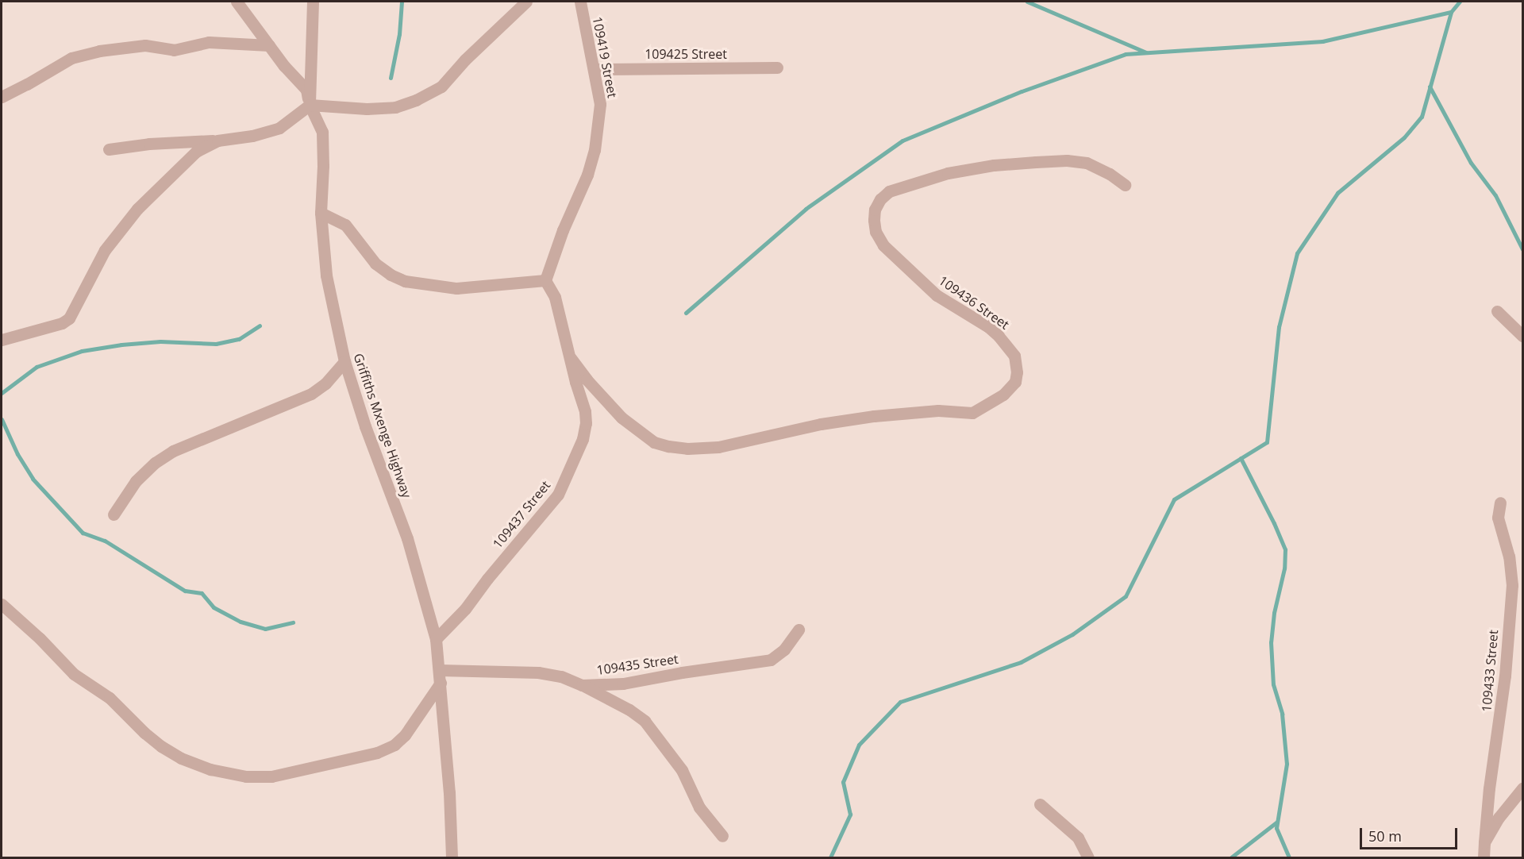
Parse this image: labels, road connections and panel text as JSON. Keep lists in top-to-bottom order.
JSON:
{
  "streets": {
    "street": [
      "109425 Street",
      "109419 Street",
      "109436 Street",
      "Griffiths Mxenge Highway",
      "109437 Street",
      "109435 Street",
      "109433 Street"
    ]
  },
  "crossings": [
    ["109425 Street", "109419 Street"],
    ["109419 Street", "109437 Street"],
    ["109436 Street", "109437 Street"],
    ["Griffiths Mxenge Highway", "109437 Street"],
    ["Griffiths Mxenge Highway", "109435 Street"]
  ],
  "scale_bar": "50 m"
}
